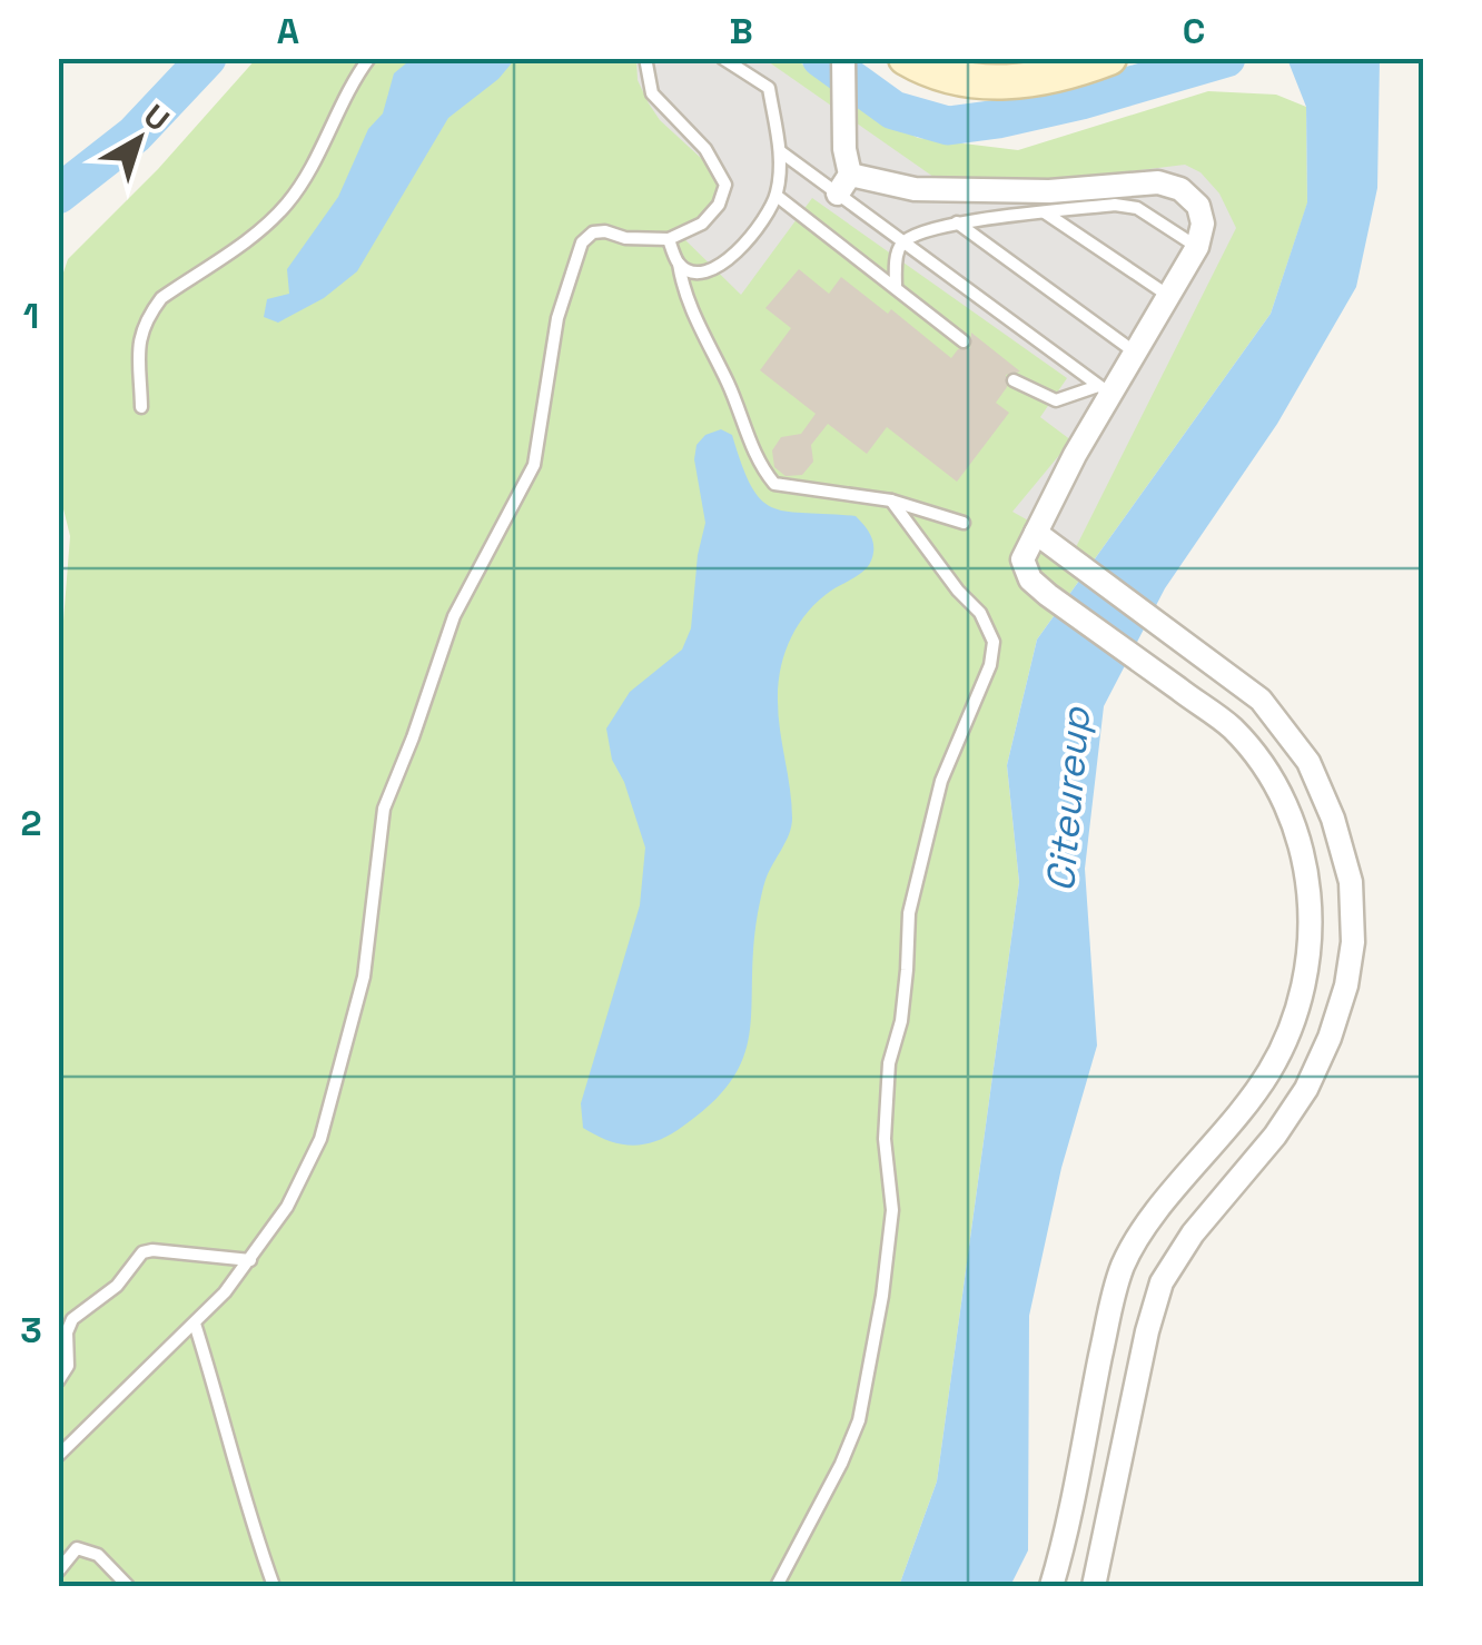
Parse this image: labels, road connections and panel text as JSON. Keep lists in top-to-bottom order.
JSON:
{
  "water": ["Citeureup"],
  "north": "top right",
  "grid": {
    "columns": ["A", "B", "C"],
    "rows": ["1", "2", "3"]
  }
}
